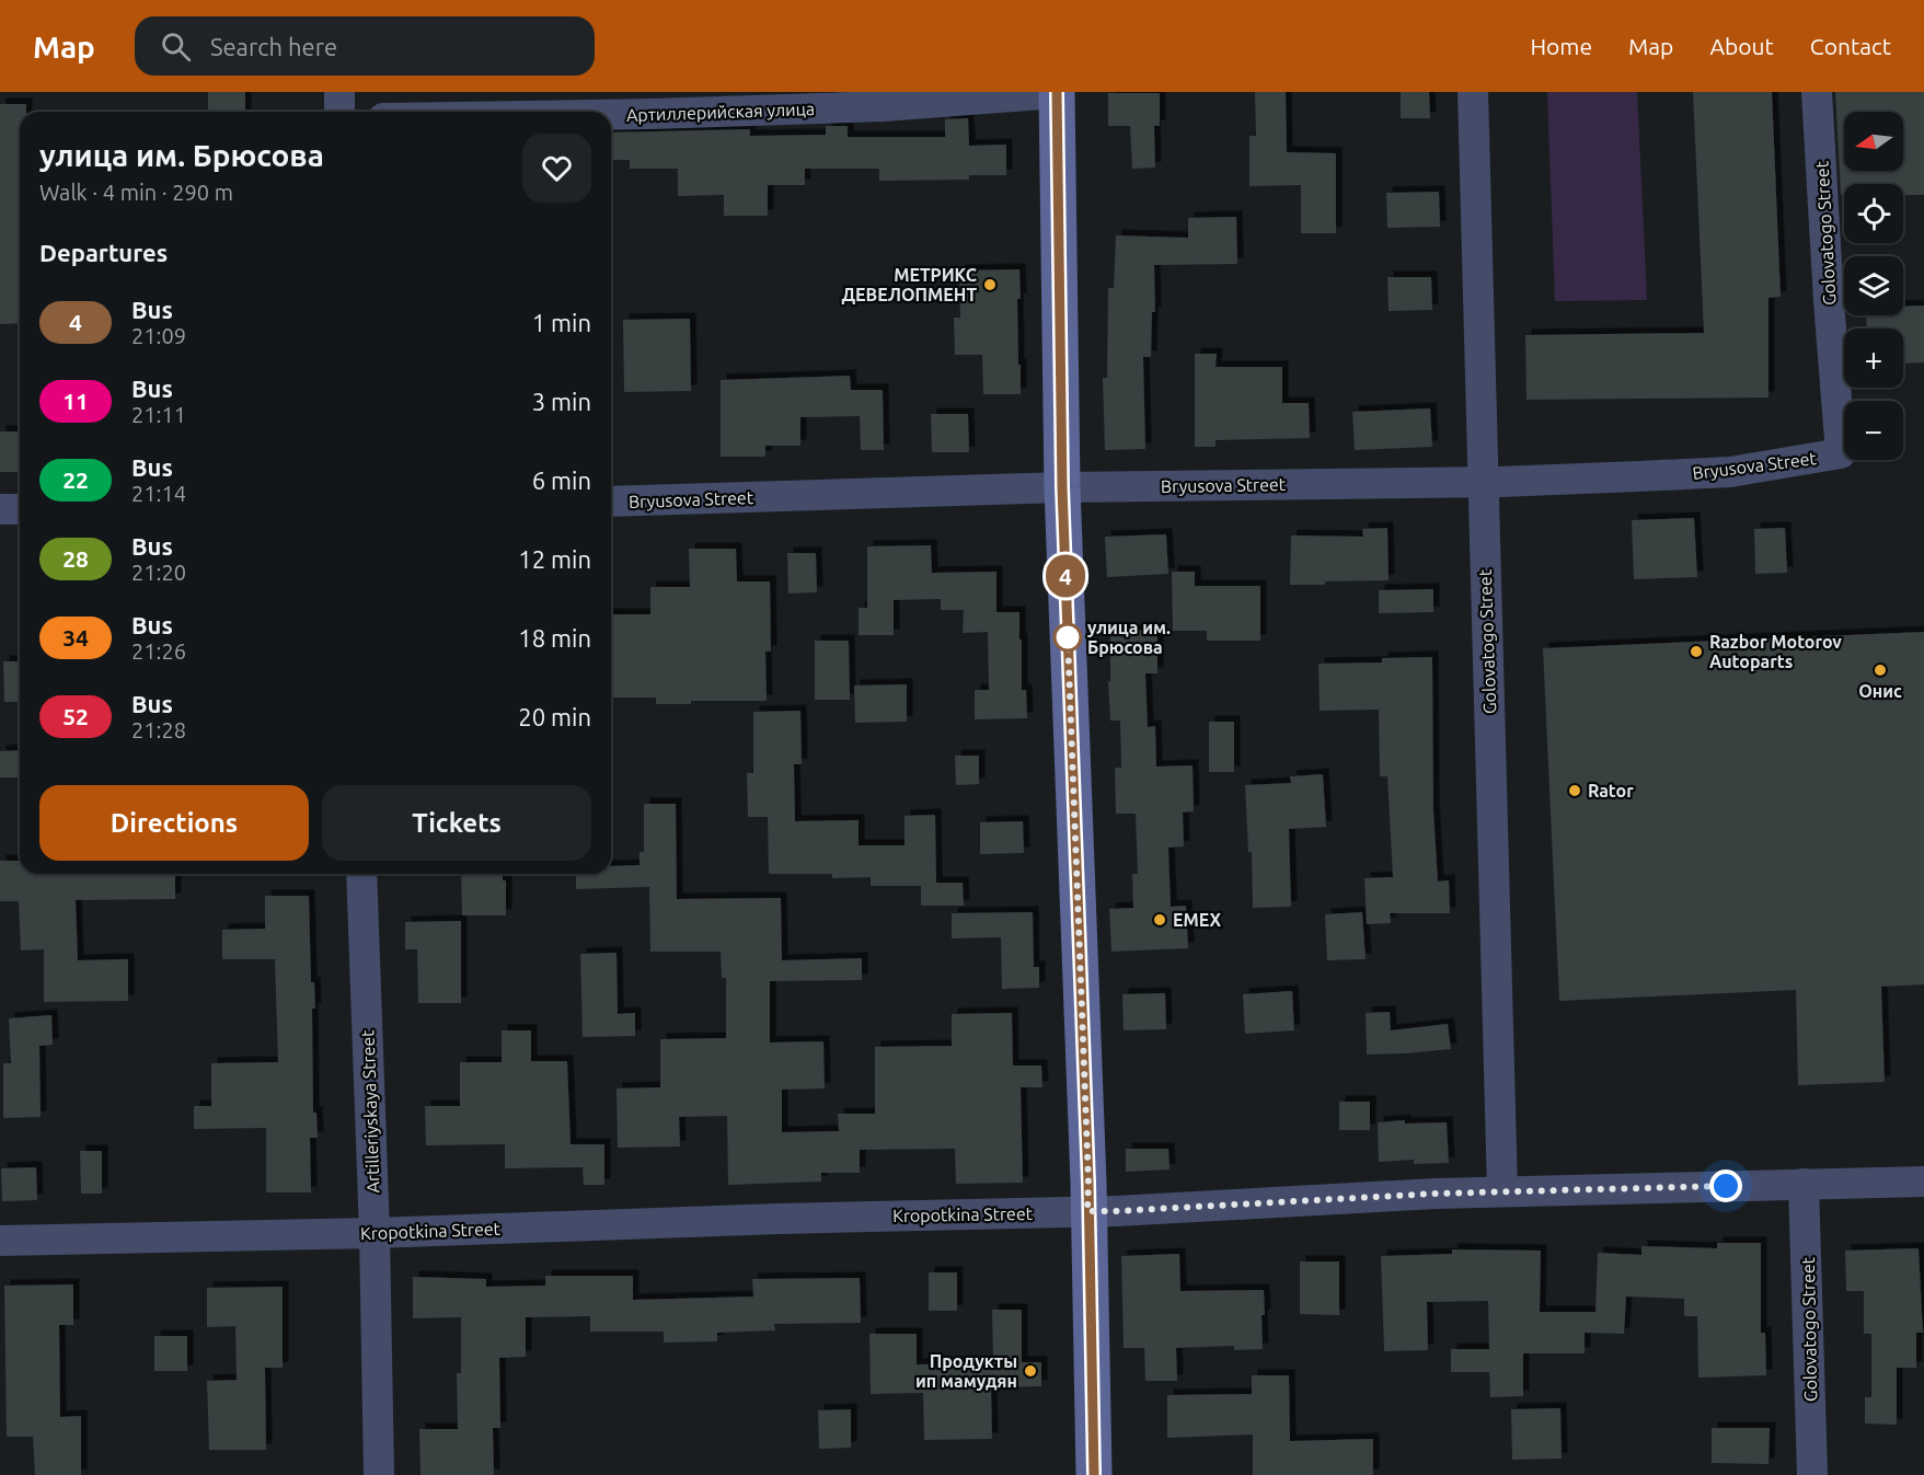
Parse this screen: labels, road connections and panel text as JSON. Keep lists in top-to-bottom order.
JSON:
{
  "streets": {
    "street": [
      "Артиллерийская улица",
      "Golovatogo Street",
      "Bryusova Street",
      "Artilleriyskaya Street",
      "Kropotkina Street"
    ]
  },
  "crossings": [
    ["Golovatogo Street", "Bryusova Street"],
    ["Golovatogo Street", "Kropotkina Street"],
    ["Artilleriyskaya Street", "Kropotkina Street"]
  ],
  "places": [
    "МЕТРИКС ДЕВЕЛОПМЕНТ",
    "улица им. Брюсова",
    "Razbor Motorov Autoparts",
    "Онис",
    "Rator",
    "EMEX",
    "Продукты ип мамудян"
  ],
  "lines": ["bus line 4"],
  "north": "left",
  "page": {
    "header": "Map",
    "search": "Search here",
    "nav": [
      "Home",
      "Map",
      "About",
      "Contact"
    ],
    "on_map": "4",
    "map_buttons": ["+", "−"],
    "heading": [
      ["улица им. Брюсова", "Walk · 4 min · 290 m"],
      "Departures"
    ],
    "list": [
      {
        "mark": "4",
        "name": "Bus",
        "note": "21:09",
        "value": "1 min"
      },
      {
        "mark": "11",
        "name": "Bus",
        "note": "21:11",
        "value": "3 min"
      },
      {
        "mark": "22",
        "name": "Bus",
        "note": "21:14",
        "value": "6 min"
      },
      {
        "mark": "28",
        "name": "Bus",
        "note": "21:20",
        "value": "12 min"
      },
      {
        "mark": "34",
        "name": "Bus",
        "note": "21:26",
        "value": "18 min"
      },
      {
        "mark": "52",
        "name": "Bus",
        "note": "21:28",
        "value": "20 min"
      }
    ],
    "buttons": ["Directions", "Tickets"]
  }
}
